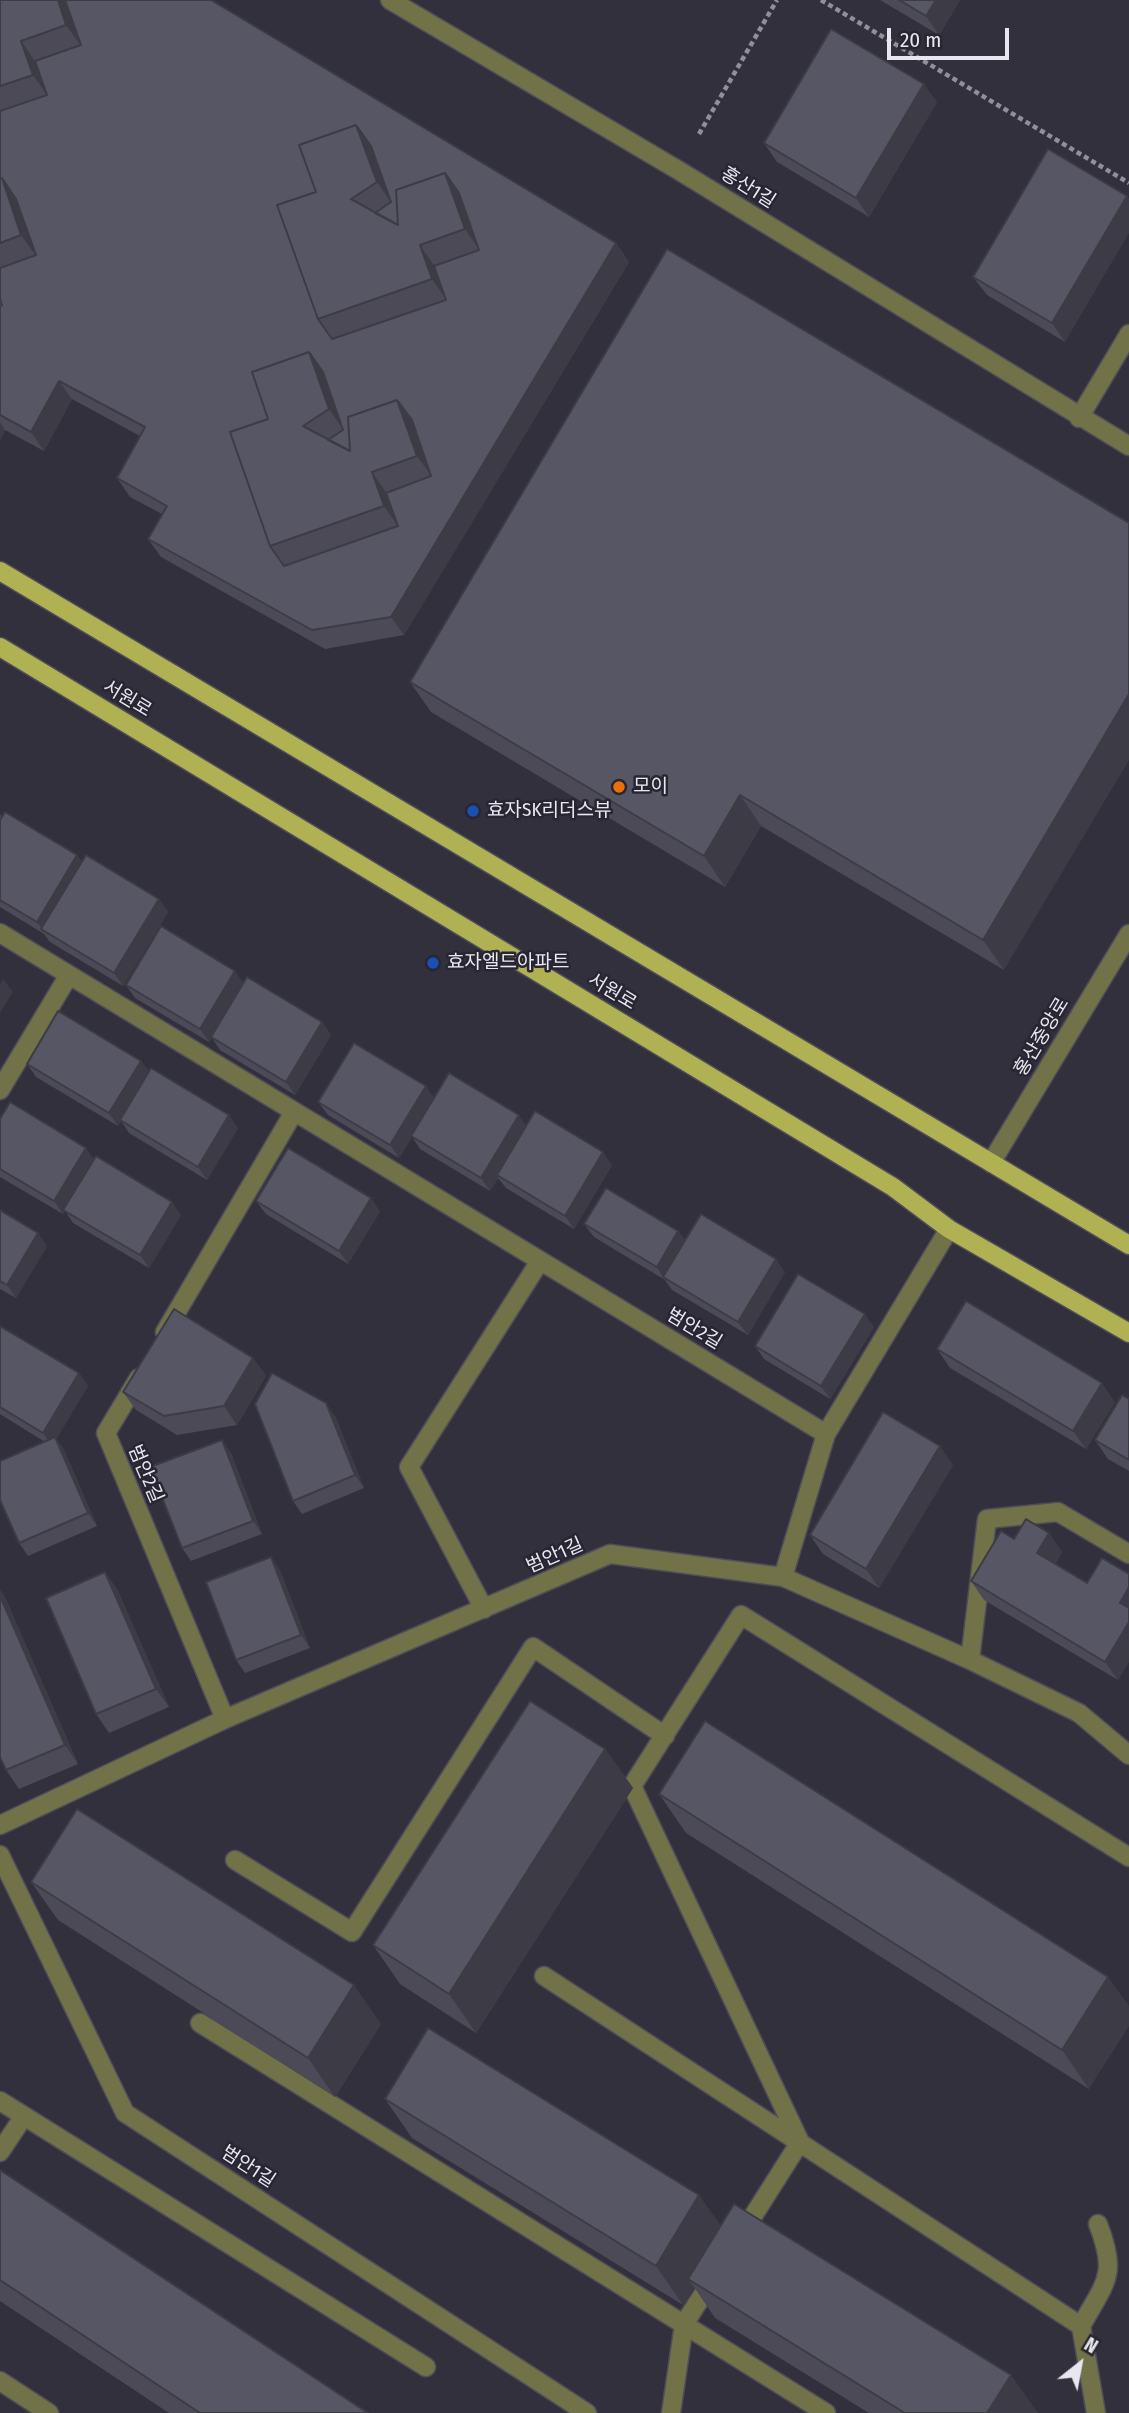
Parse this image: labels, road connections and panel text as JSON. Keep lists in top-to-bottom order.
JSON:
{
  "streets": {
    "main road": ["서원로"],
    "street": [
      "홍산1길",
      "홍산중앙로",
      "범안2길",
      "범안1길"
    ]
  },
  "crossings": [
    ["범안2길", "범안1길"]
  ],
  "places": ["모이", "효자SK리더스뷰", "효자엘드아파트"],
  "scale_bar": "20 m",
  "north": "top right"
}
